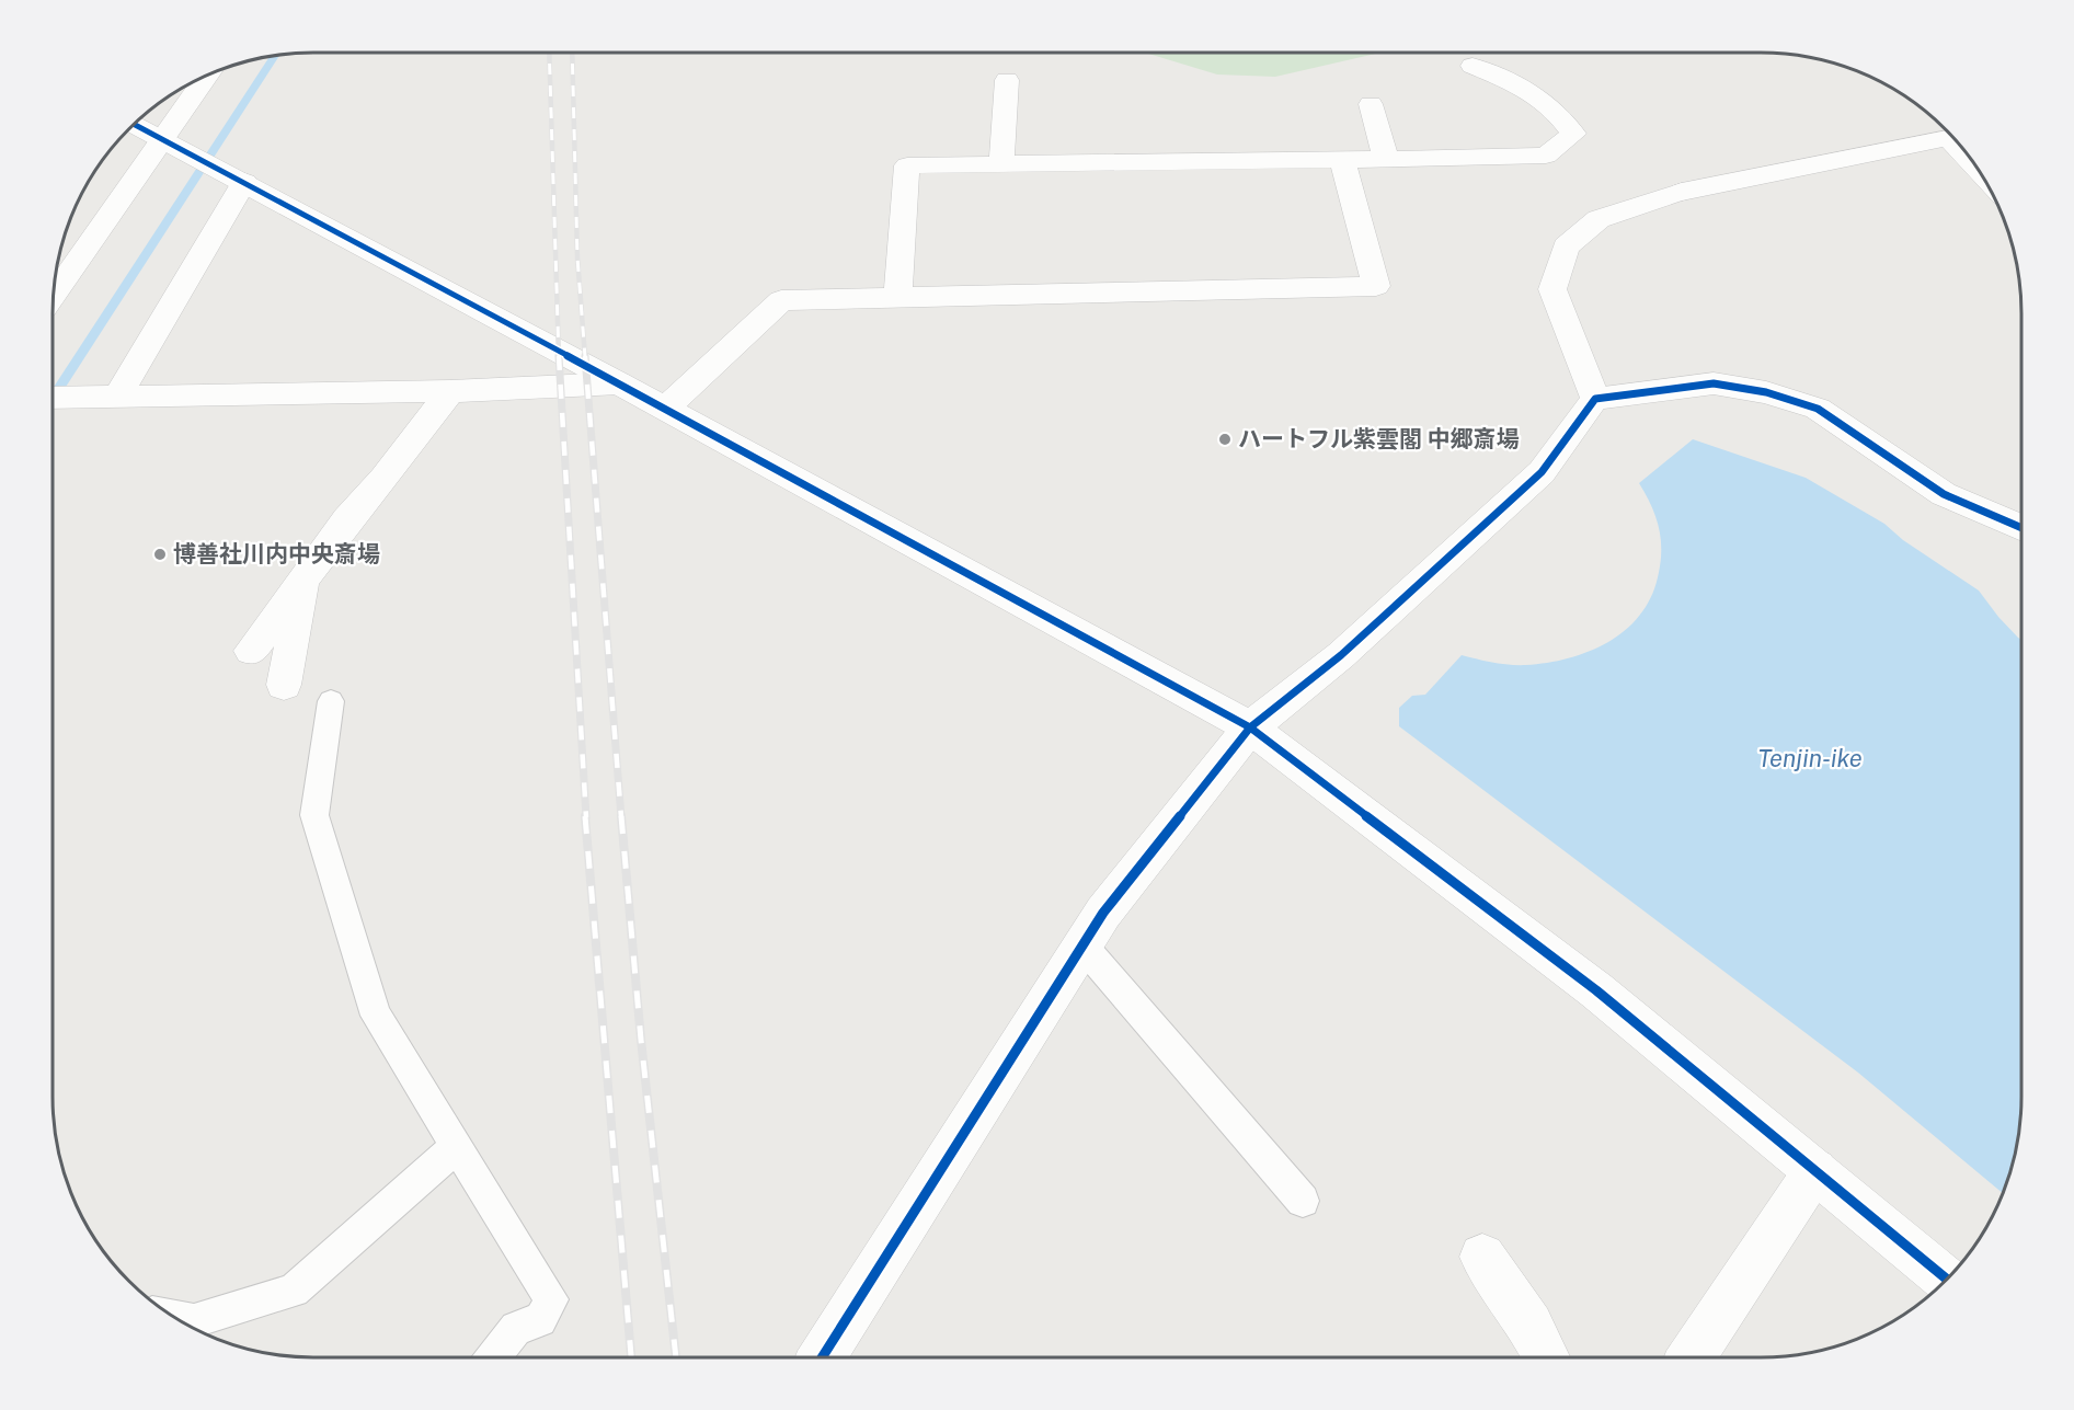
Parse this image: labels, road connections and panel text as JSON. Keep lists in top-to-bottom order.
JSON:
{
  "water": ["Tenjin-ike"],
  "places": ["ハートフル紫雲閣 中郷斎場", "博善社川内中央斎場"]
}
